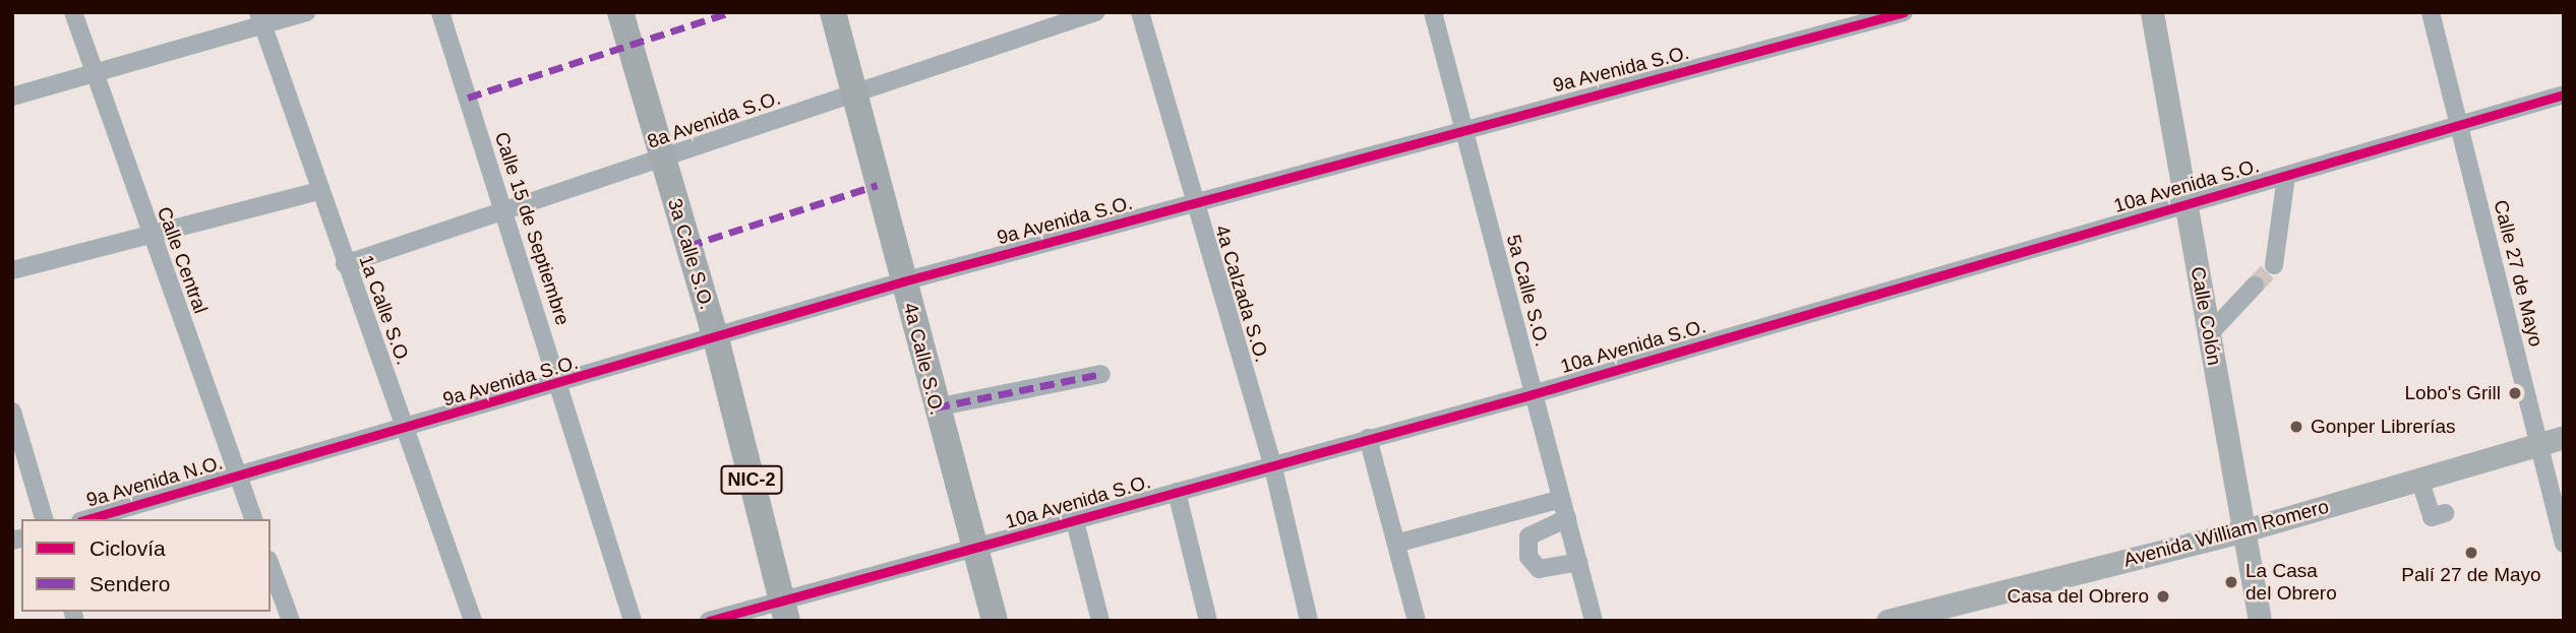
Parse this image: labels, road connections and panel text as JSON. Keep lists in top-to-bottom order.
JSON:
{
  "streets": {
    "highway": ["3a Calle S.O.", "4a Calle S.O.", "NIC-2"],
    "main road": ["Calle Colón", "Avenida William Romero"],
    "street": [
      "9a Avenida S.O.",
      "8a Avenida S.O.",
      "10a Avenida S.O.",
      "Calle 15 de Septiembre",
      "Calle Central",
      "Calle 27 de Mayo",
      "5a Calle S.O.",
      "4a Calzada S.O.",
      "1a Calle S.O.",
      "9a Avenida N.O."
    ]
  },
  "crossings": [
    ["9a Avenida S.O.", "Calle 15 de Septiembre"],
    ["9a Avenida S.O.", "3a Calle S.O."],
    ["9a Avenida S.O.", "Calle Central"],
    ["9a Avenida S.O.", "5a Calle S.O."],
    ["9a Avenida S.O.", "4a Calzada S.O."],
    ["9a Avenida S.O.", "1a Calle S.O."],
    ["9a Avenida S.O.", "4a Calle S.O."],
    ["9a Avenida S.O.", "9a Avenida N.O."],
    ["8a Avenida S.O.", "Calle 15 de Septiembre"],
    ["8a Avenida S.O.", "3a Calle S.O."],
    ["8a Avenida S.O.", "1a Calle S.O."],
    ["8a Avenida S.O.", "4a Calle S.O."],
    ["10a Avenida S.O.", "3a Calle S.O."],
    ["10a Avenida S.O.", "Calle 27 de Mayo"],
    ["10a Avenida S.O.", "5a Calle S.O."],
    ["10a Avenida S.O.", "4a Calzada S.O."],
    ["10a Avenida S.O.", "Calle Colón"],
    ["10a Avenida S.O.", "4a Calle S.O."],
    ["Calle Central", "9a Avenida N.O."],
    ["Calle 27 de Mayo", "Avenida William Romero"],
    ["Calle Colón", "Avenida William Romero"]
  ],
  "places": [
    "Lobo's Grill",
    "Gonper Librerías",
    "Palí 27 de Mayo",
    "La Casa del Obrero",
    "Casa del Obrero"
  ],
  "legend": ["Ciclovía", "Sendero"]
}
